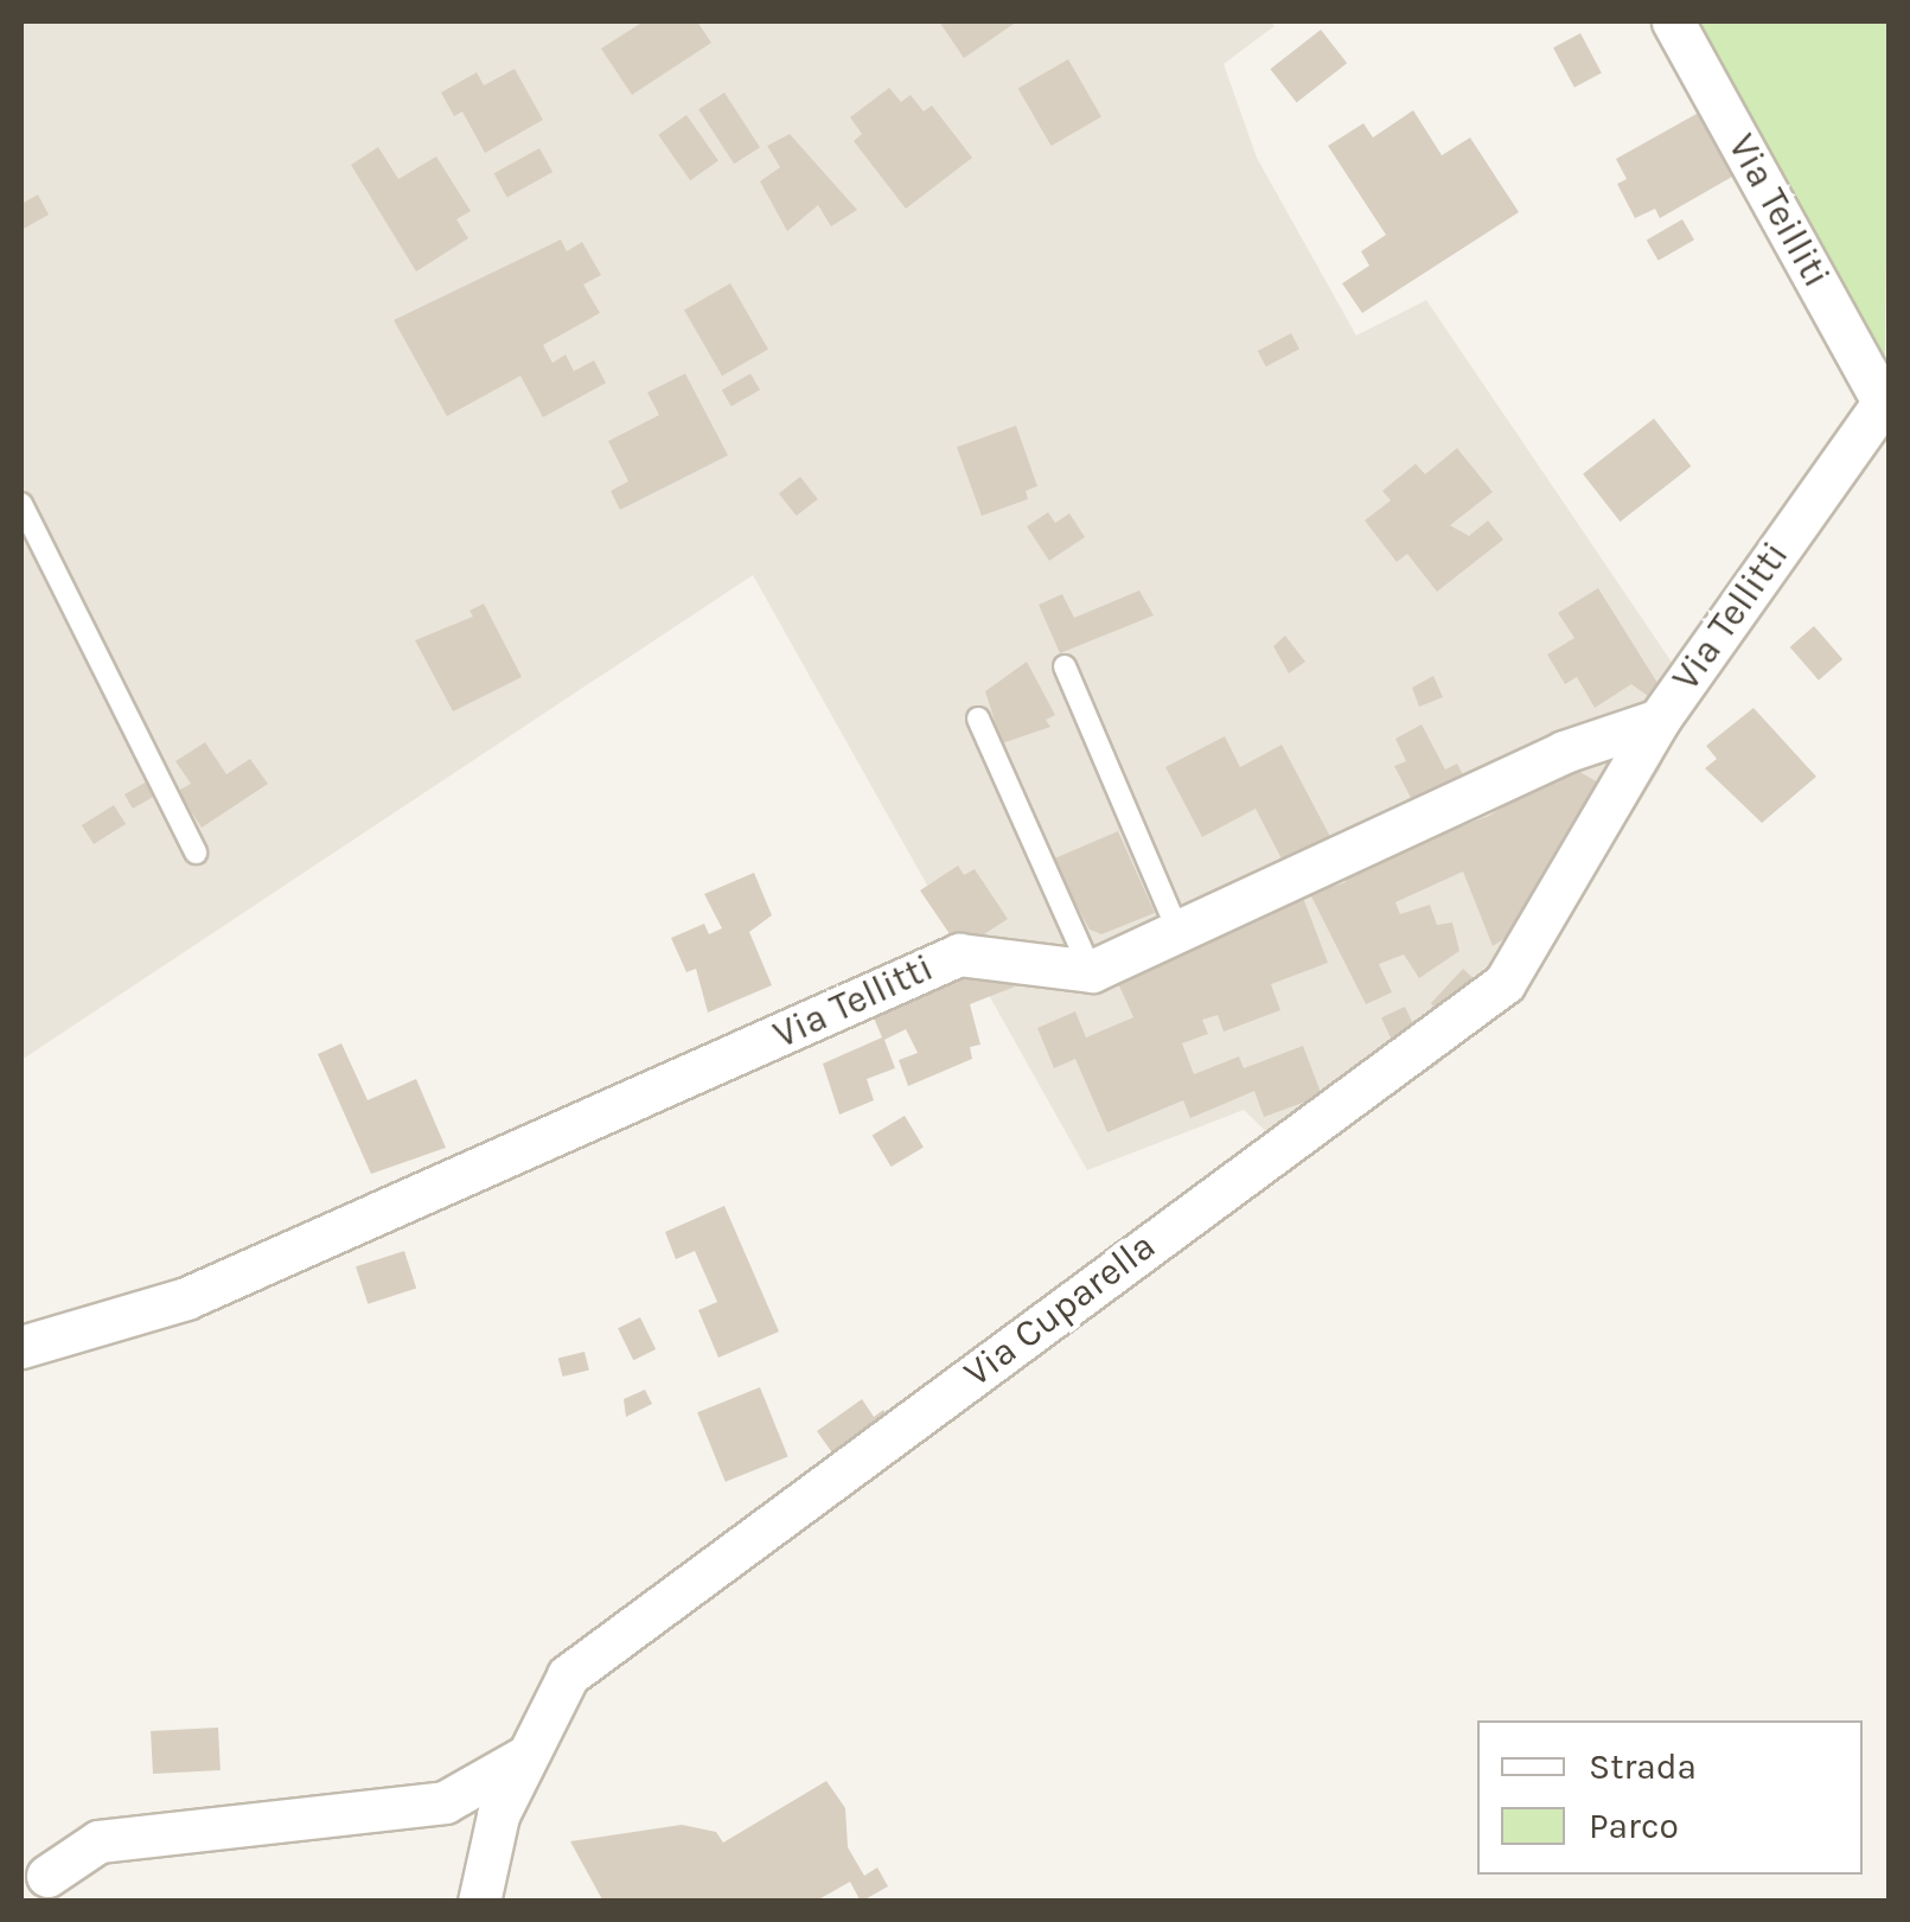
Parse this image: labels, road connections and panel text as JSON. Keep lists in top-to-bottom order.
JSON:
{
  "streets": {
    "street": ["Via Teilliti", "Via Tellitti", "Via Cuparella"]
  },
  "crossings": [
    ["Via Teilliti", "Via Tellitti"],
    ["Via Tellitti", "Via Cuparella"]
  ],
  "legend": ["Strada", "Parco"]
}
